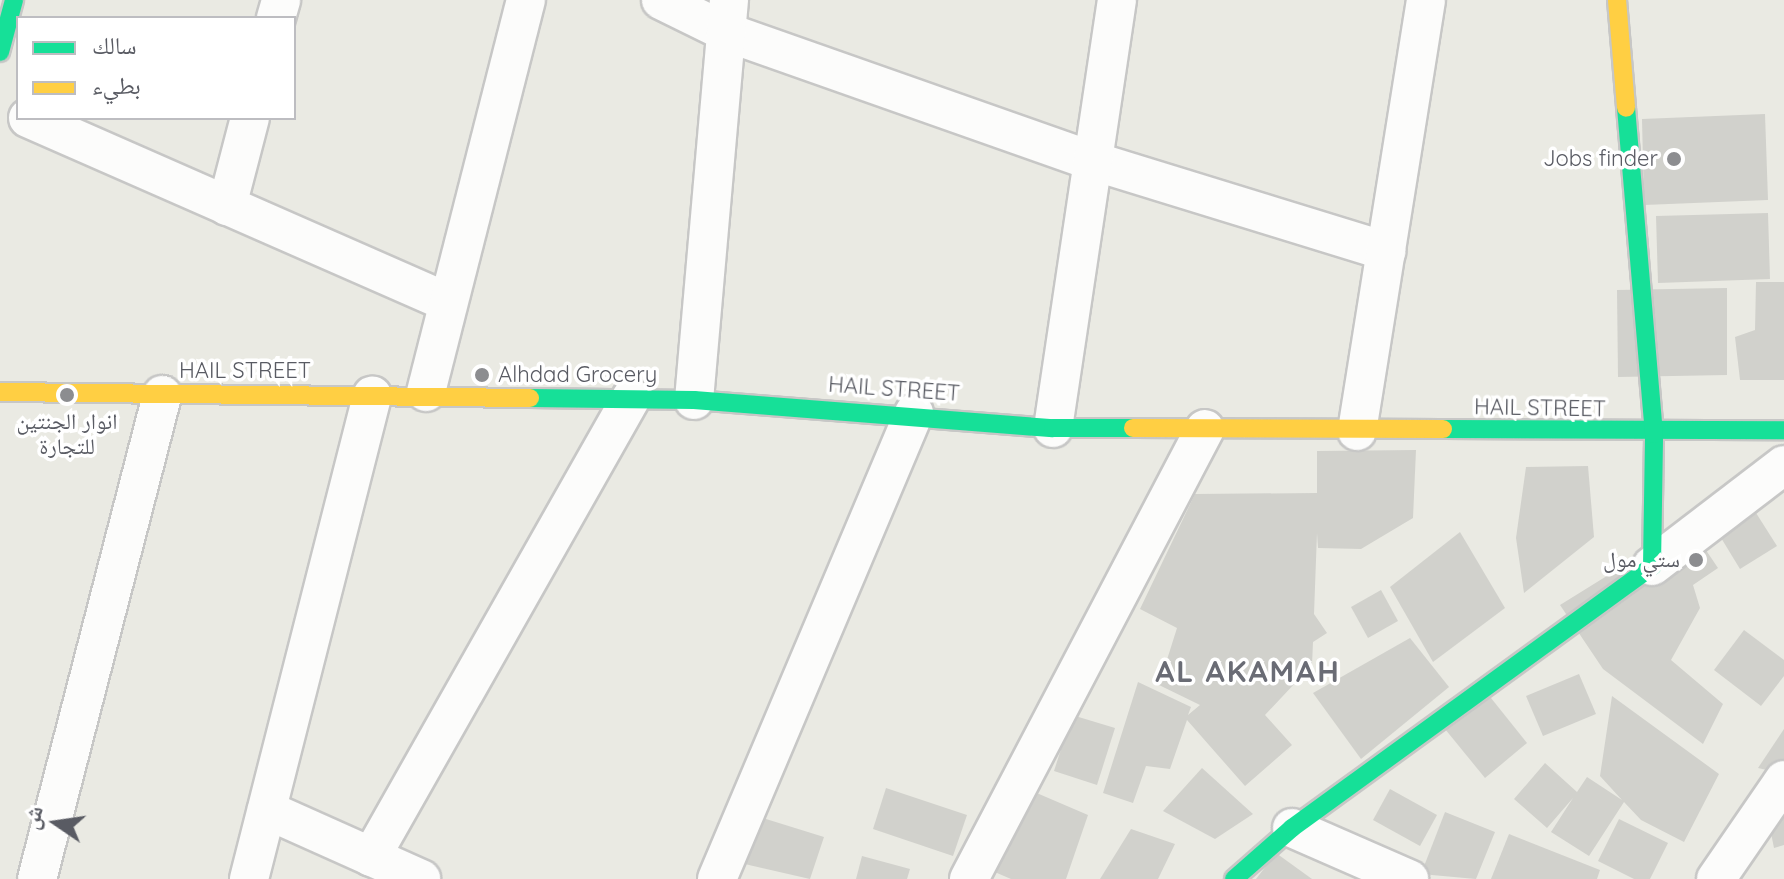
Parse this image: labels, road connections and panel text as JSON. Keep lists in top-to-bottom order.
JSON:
{
  "streets": {
    "street": ["HAIL STREET"]
  },
  "districts": ["AL AKAMAH"],
  "places": [
    "Jobs finder",
    "Alhdad Grocery",
    "انوار الجنتين للتجارة",
    "ستي مول"
  ],
  "legend": ["سالك", "بطيء"],
  "north": "left"
}
